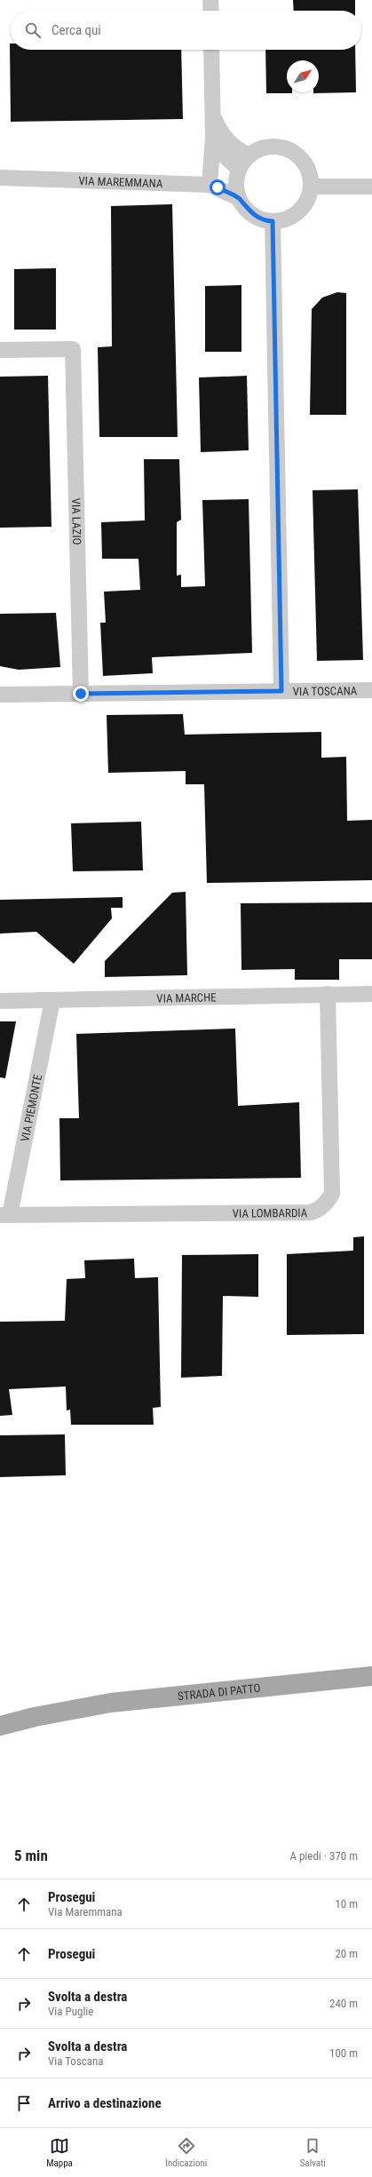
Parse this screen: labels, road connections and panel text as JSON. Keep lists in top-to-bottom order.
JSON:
{
  "streets": {
    "main road": ["STRADA DI PATTO"],
    "street": [
      "VIA MAREMMANA",
      "VIA LAZIO",
      "VIA TOSCANA",
      "VIA MARCHE",
      "VIA PIEMONTE",
      "VIA LOMBARDIA"
    ]
  },
  "crossings": [
    ["VIA LAZIO", "VIA TOSCANA"],
    ["VIA MARCHE", "VIA PIEMONTE"],
    ["VIA MARCHE", "VIA LOMBARDIA"],
    ["VIA PIEMONTE", "VIA LOMBARDIA"]
  ],
  "north": "top right",
  "page": {
    "search": "Cerca qui",
    "heading": ["5 min", "A piedi · 370 m"],
    "list": [
      ["Prosegui", "Via Maremmana", "10 m"],
      ["Prosegui", "20 m"],
      ["Svolta a destra", "Via Puglie", "240 m"],
      ["Svolta a destra", "Via Toscana", "100 m"],
      "Arrivo a destinazione"
    ],
    "nav": ["Mappa", "Indicazioni", "Salvati"]
  }
}
